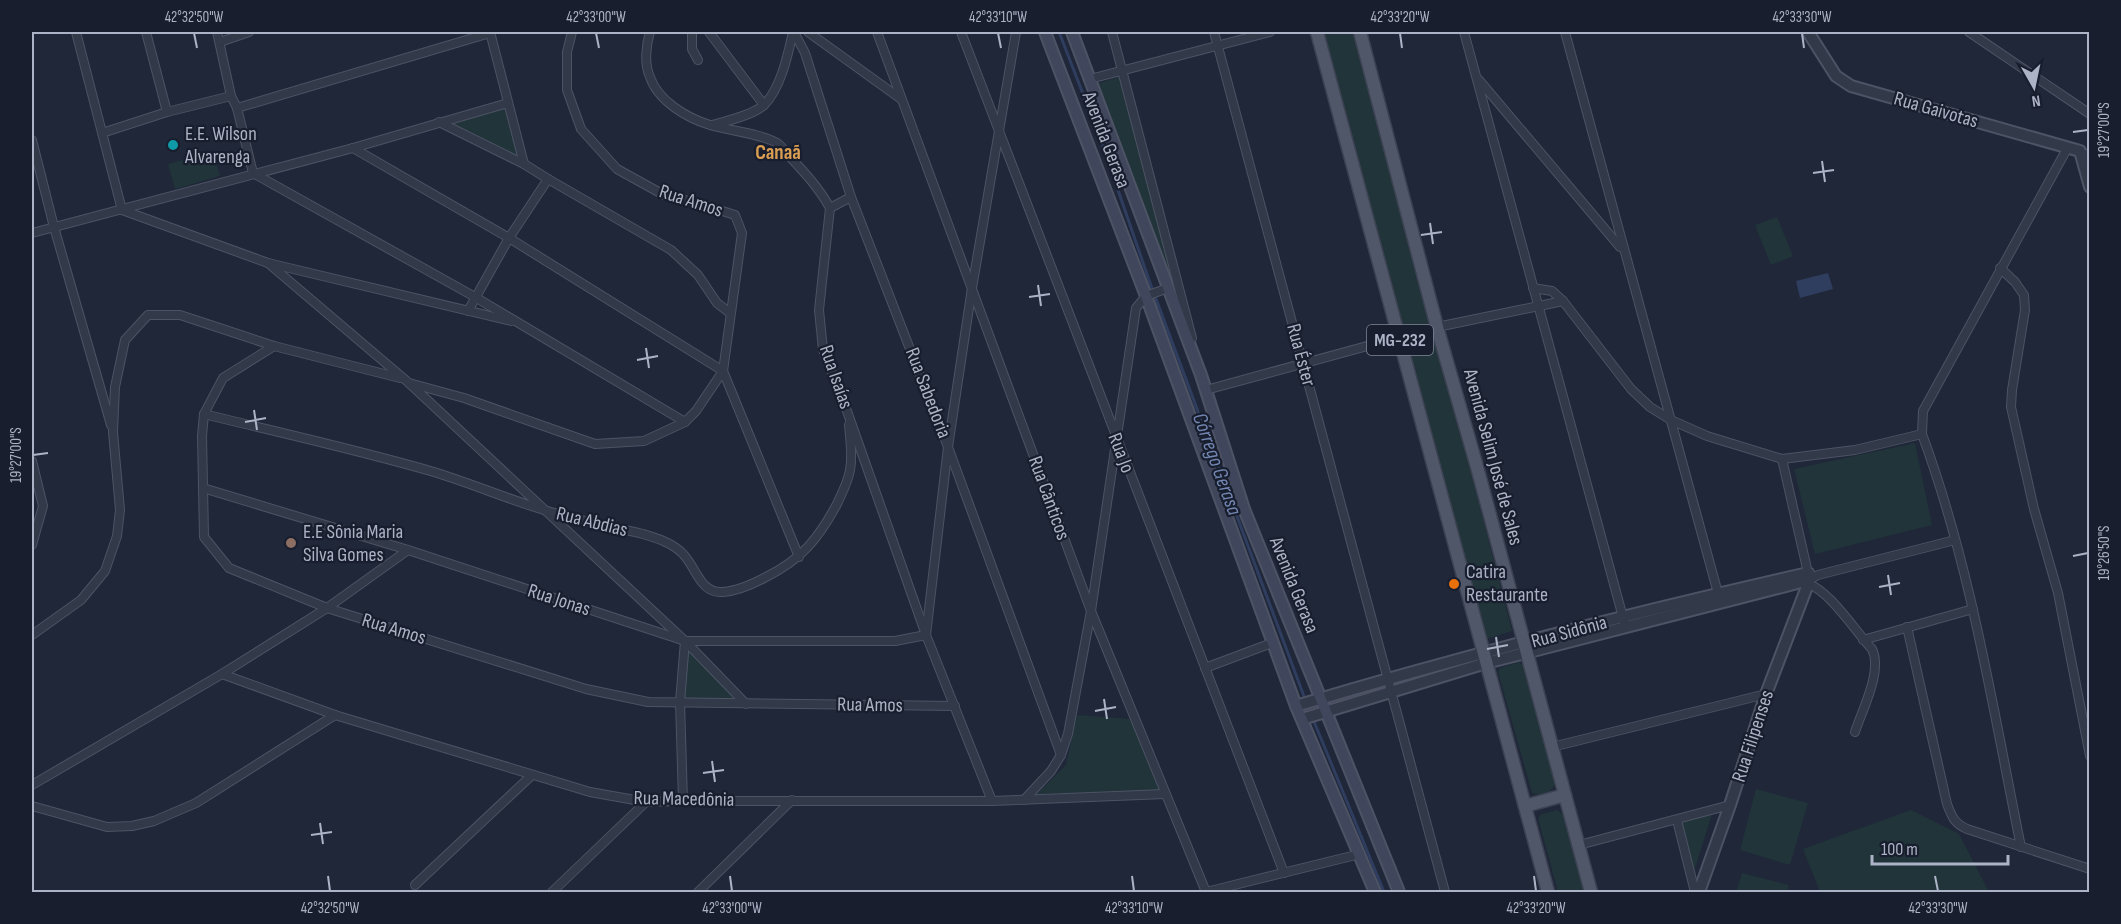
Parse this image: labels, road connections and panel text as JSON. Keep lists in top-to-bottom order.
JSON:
{
  "streets": {
    "main road": ["Avenida Gerasa", "MG-232", "Avenida Selim José de Sales"],
    "street": [
      "Rua Gaivotas",
      "Rua Amos",
      "Rua Éster",
      "Rua Isaías",
      "Rua Sabedoria",
      "Rua Jo",
      "Rua Cânticos",
      "Rua Abdias",
      "Rua Jonas",
      "Rua Sidônia",
      "Rua Filipenses",
      "Rua Macedônia"
    ]
  },
  "crossings": [
    ["Avenida Gerasa", "Rua Sidônia"],
    ["Rua Amos", "Rua Isaías"],
    ["Rua Amos", "Rua Abdias"],
    ["Rua Amos", "Rua Jonas"],
    ["MG-232", "Rua Sidônia"],
    ["Rua Éster", "Rua Sidônia"],
    ["Rua Isaías", "Rua Abdias"],
    ["Rua Isaías", "Rua Jonas"],
    ["Rua Isaías", "Rua Macedônia"],
    ["Avenida Selim José de Sales", "Rua Sidônia"],
    ["Rua Cânticos", "Rua Macedônia"],
    ["Rua Sidônia", "Rua Filipenses"]
  ],
  "districts": ["Canaã"],
  "water": ["Córrego Gerasa"],
  "places": ["E.E. Wilson Alvarenga", "E.E Sônia Maria Silva Gomes", "Catira Restaurante"],
  "scale_bar": "100 m",
  "north": "bottom",
  "coordinates": [
    "42°32'50\"W",
    "42°33'00\"W",
    "42°33'10\"W",
    "42°33'20\"W",
    "42°33'30\"W",
    "19°27'00\"S",
    "19°26'50\"S"
  ]
}
